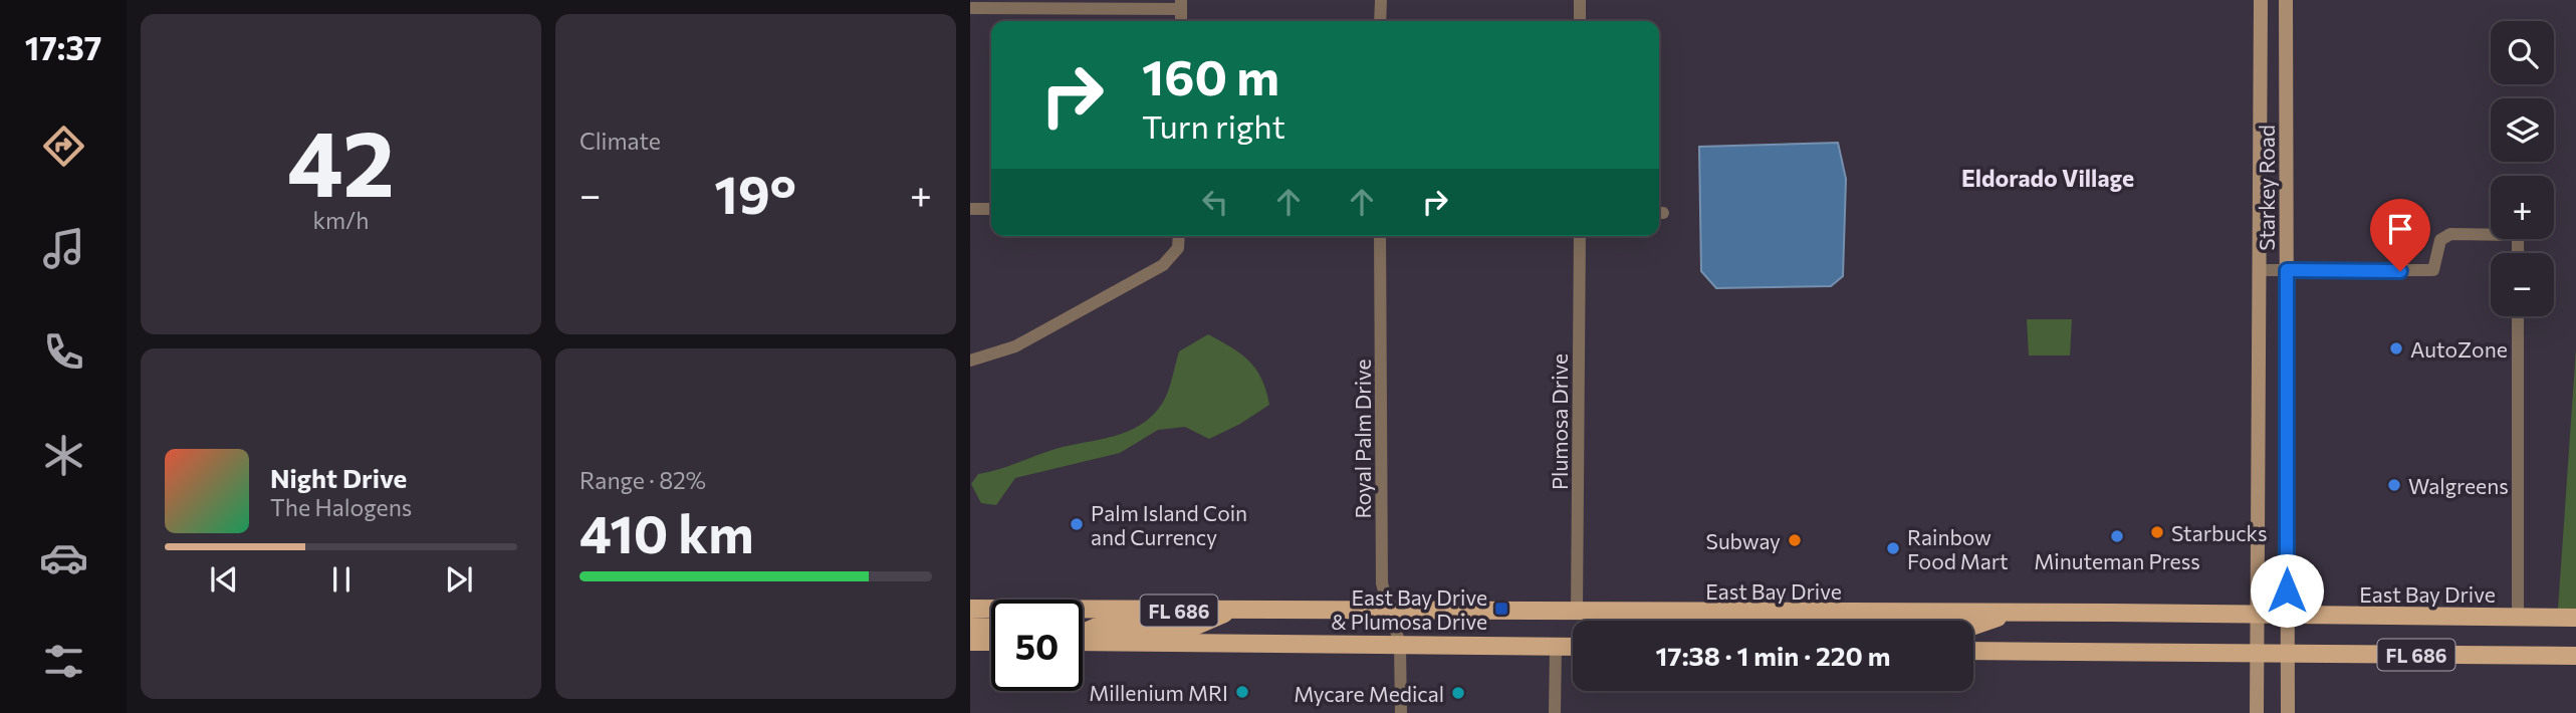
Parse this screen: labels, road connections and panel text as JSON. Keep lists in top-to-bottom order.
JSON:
{
  "streets": {
    "main road": ["Starkey Road", "East Bay Drive", "FL 686"],
    "street": ["Plumosa Drive", "Royal Palm Drive"]
  },
  "crossings": [
    ["Starkey Road", "East Bay Drive"],
    ["Starkey Road", "FL 686"],
    ["Plumosa Drive", "East Bay Drive"],
    ["Royal Palm Drive", "East Bay Drive"],
    ["Royal Palm Drive", "FL 686"]
  ],
  "districts": ["Eldorado Village"],
  "places": {
    "other": [
      "AutoZone",
      "Walgreens",
      "Palm Island Coin and Currency",
      "Starbucks",
      "Minuteman Press",
      "Subway",
      "Rainbow Food Mart",
      "Millenium MRI",
      "Mycare Medical"
    ],
    "transit": ["East Bay Drive & Plumosa Drive"]
  },
  "page": {
    "tabs": "17:37",
    "tile": [
      ["42", "km/h"],
      "Climate",
      ["Range · 82%", "410 km"]
    ],
    "map_buttons": ["+", "−"],
    "turn": ["160 m", "Turn right"],
    "heat": ["−", "19°", "+"],
    "song": ["Night Drive", "The Halogens"],
    "limit": "50",
    "trip": "17:38 · 1 min · 220 m"
  }
}
